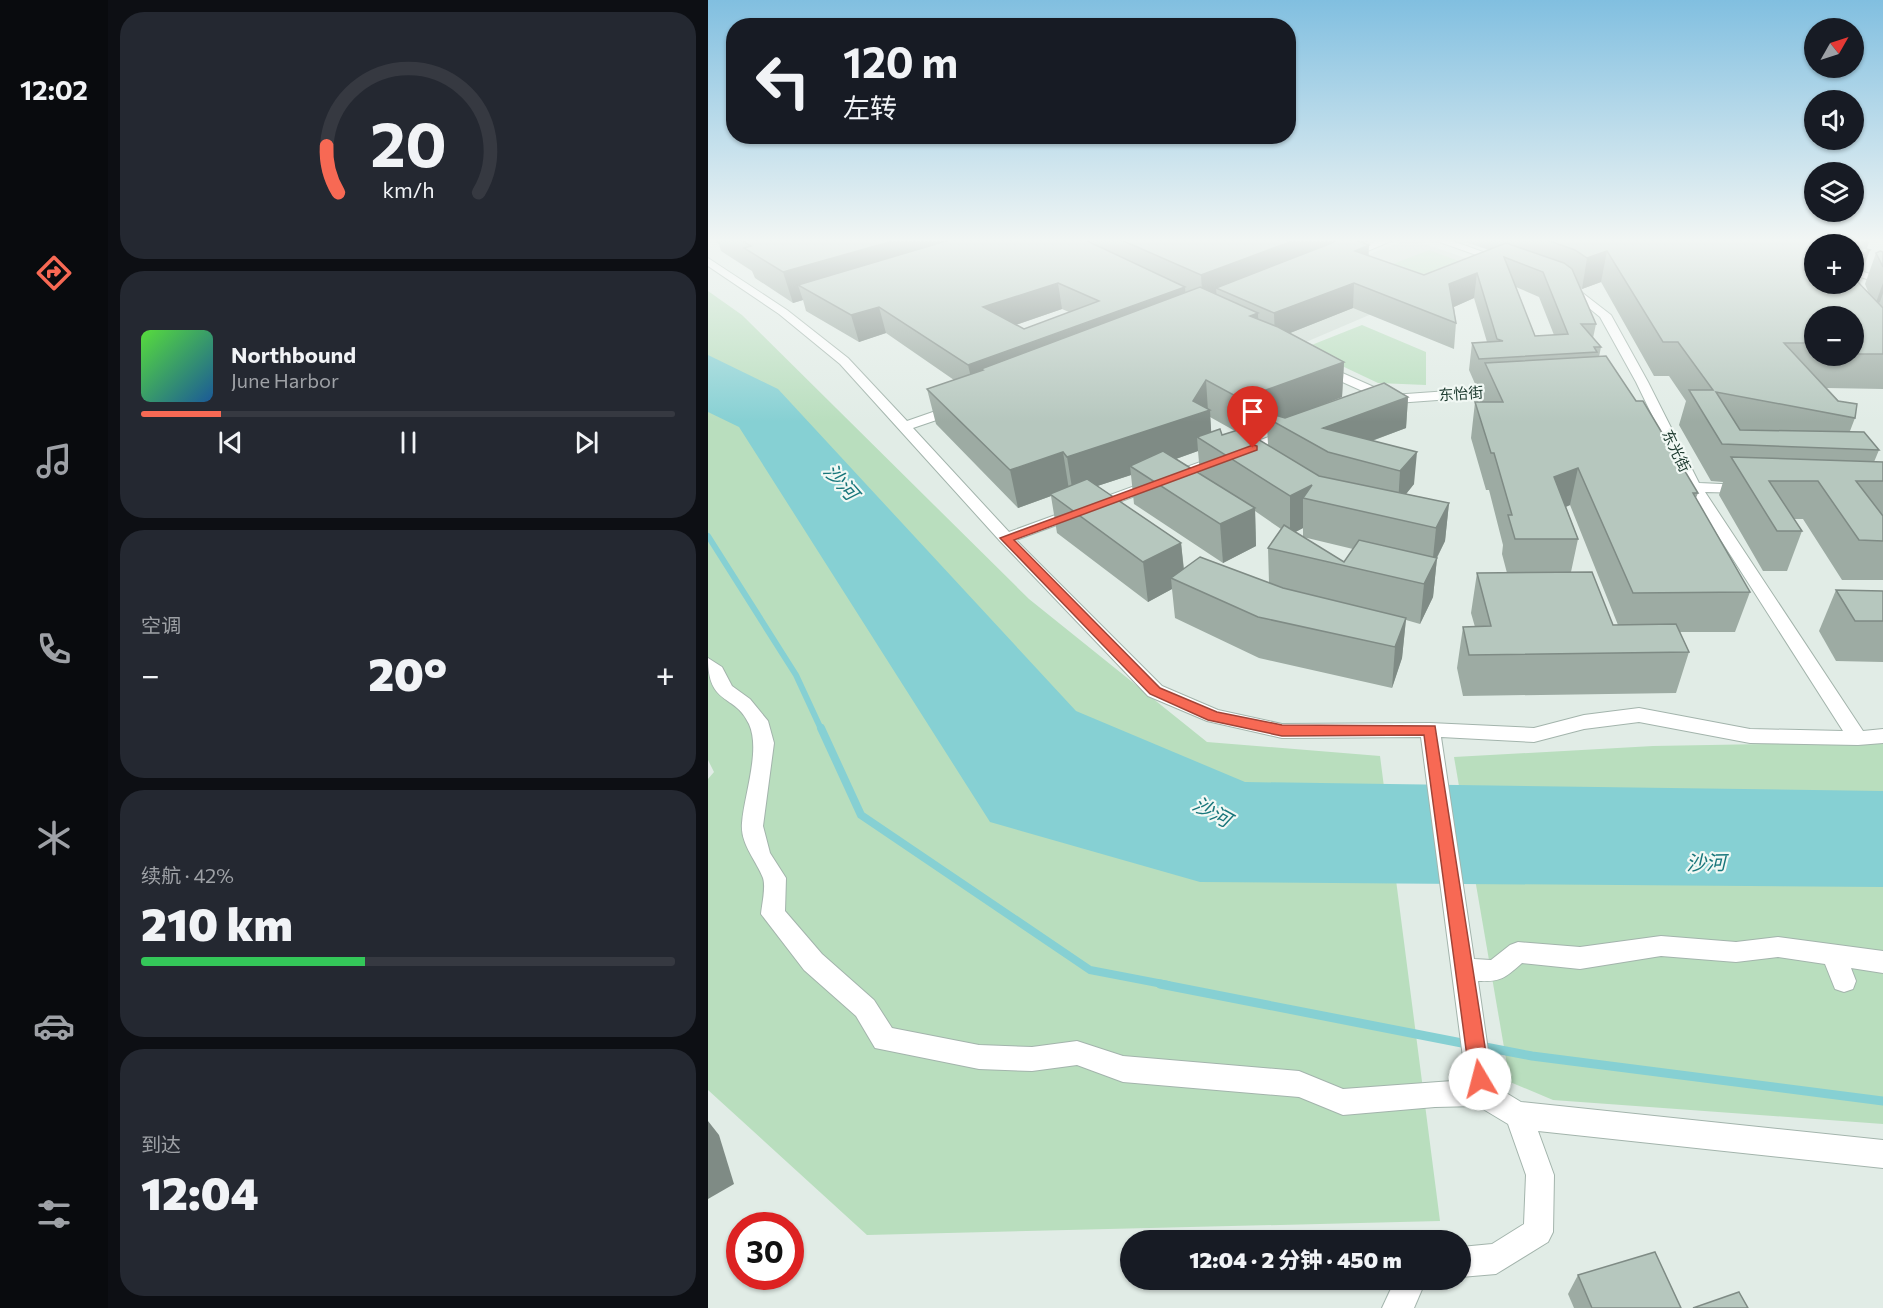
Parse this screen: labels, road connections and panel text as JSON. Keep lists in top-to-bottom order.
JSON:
{
  "streets": {
    "street": ["东怡街", "东光街"]
  },
  "water": ["沙河"],
  "north": "top right",
  "page": {
    "tabs": "12:02",
    "map_buttons": ["+", "−"],
    "turn": ["120 m", "左转"],
    "song": ["Northbound", "June Harbor"],
    "tile": [
      "空调",
      ["续航 · 42%", "210 km"],
      ["到达", "12:04"]
    ],
    "heat": ["−", "20°", "+"],
    "limit": "30",
    "trip": "12:04 · 2 分钟 · 450 m",
    "gauge": ["20", "km/h"]
  }
}
